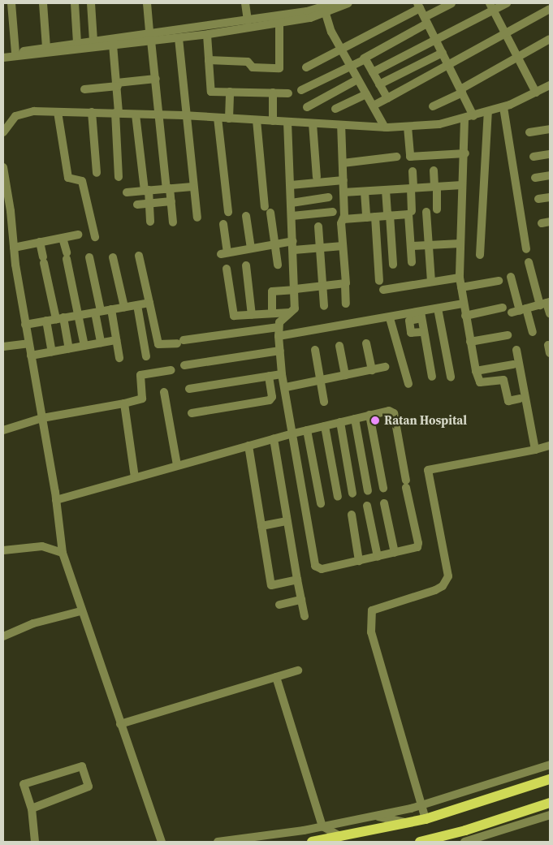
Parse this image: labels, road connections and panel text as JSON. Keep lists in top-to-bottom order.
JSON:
{
  "places": ["Ratan Hospital"]
}
